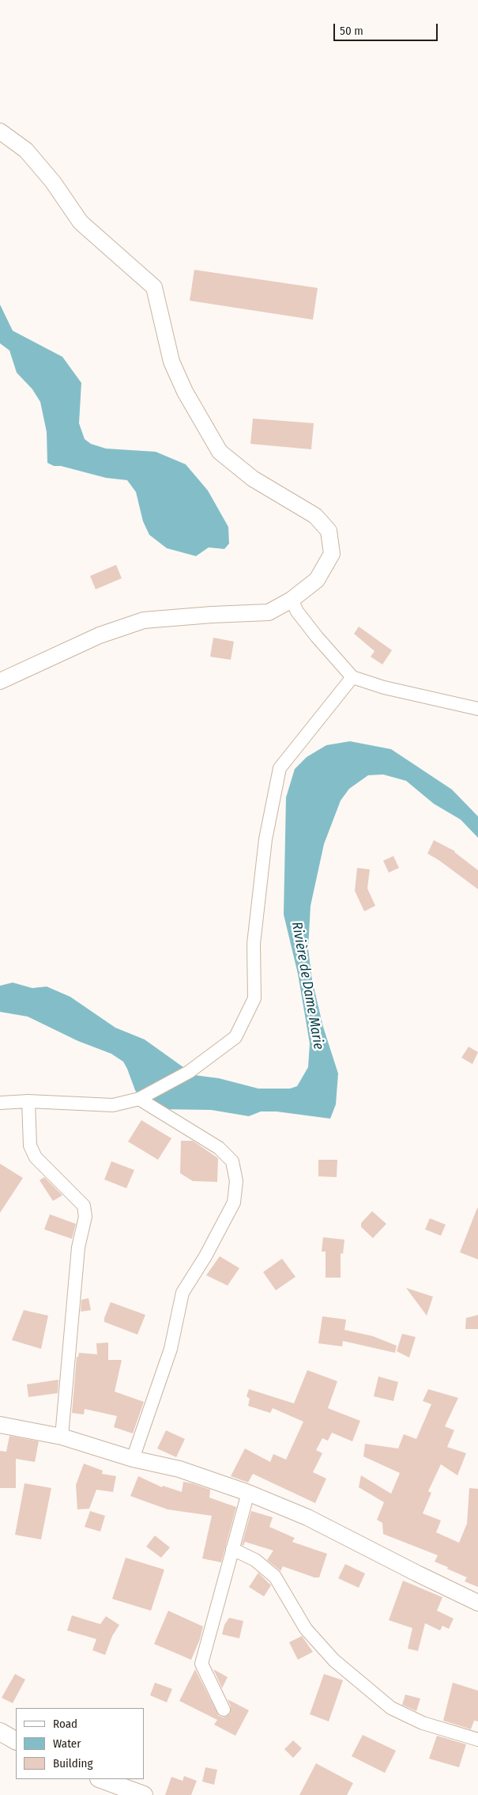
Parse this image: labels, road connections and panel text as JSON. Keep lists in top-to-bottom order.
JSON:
{
  "water": ["Rivière de Dame Marie"],
  "legend": ["Road", "Water", "Building"],
  "scale_bar": "50 m"
}
